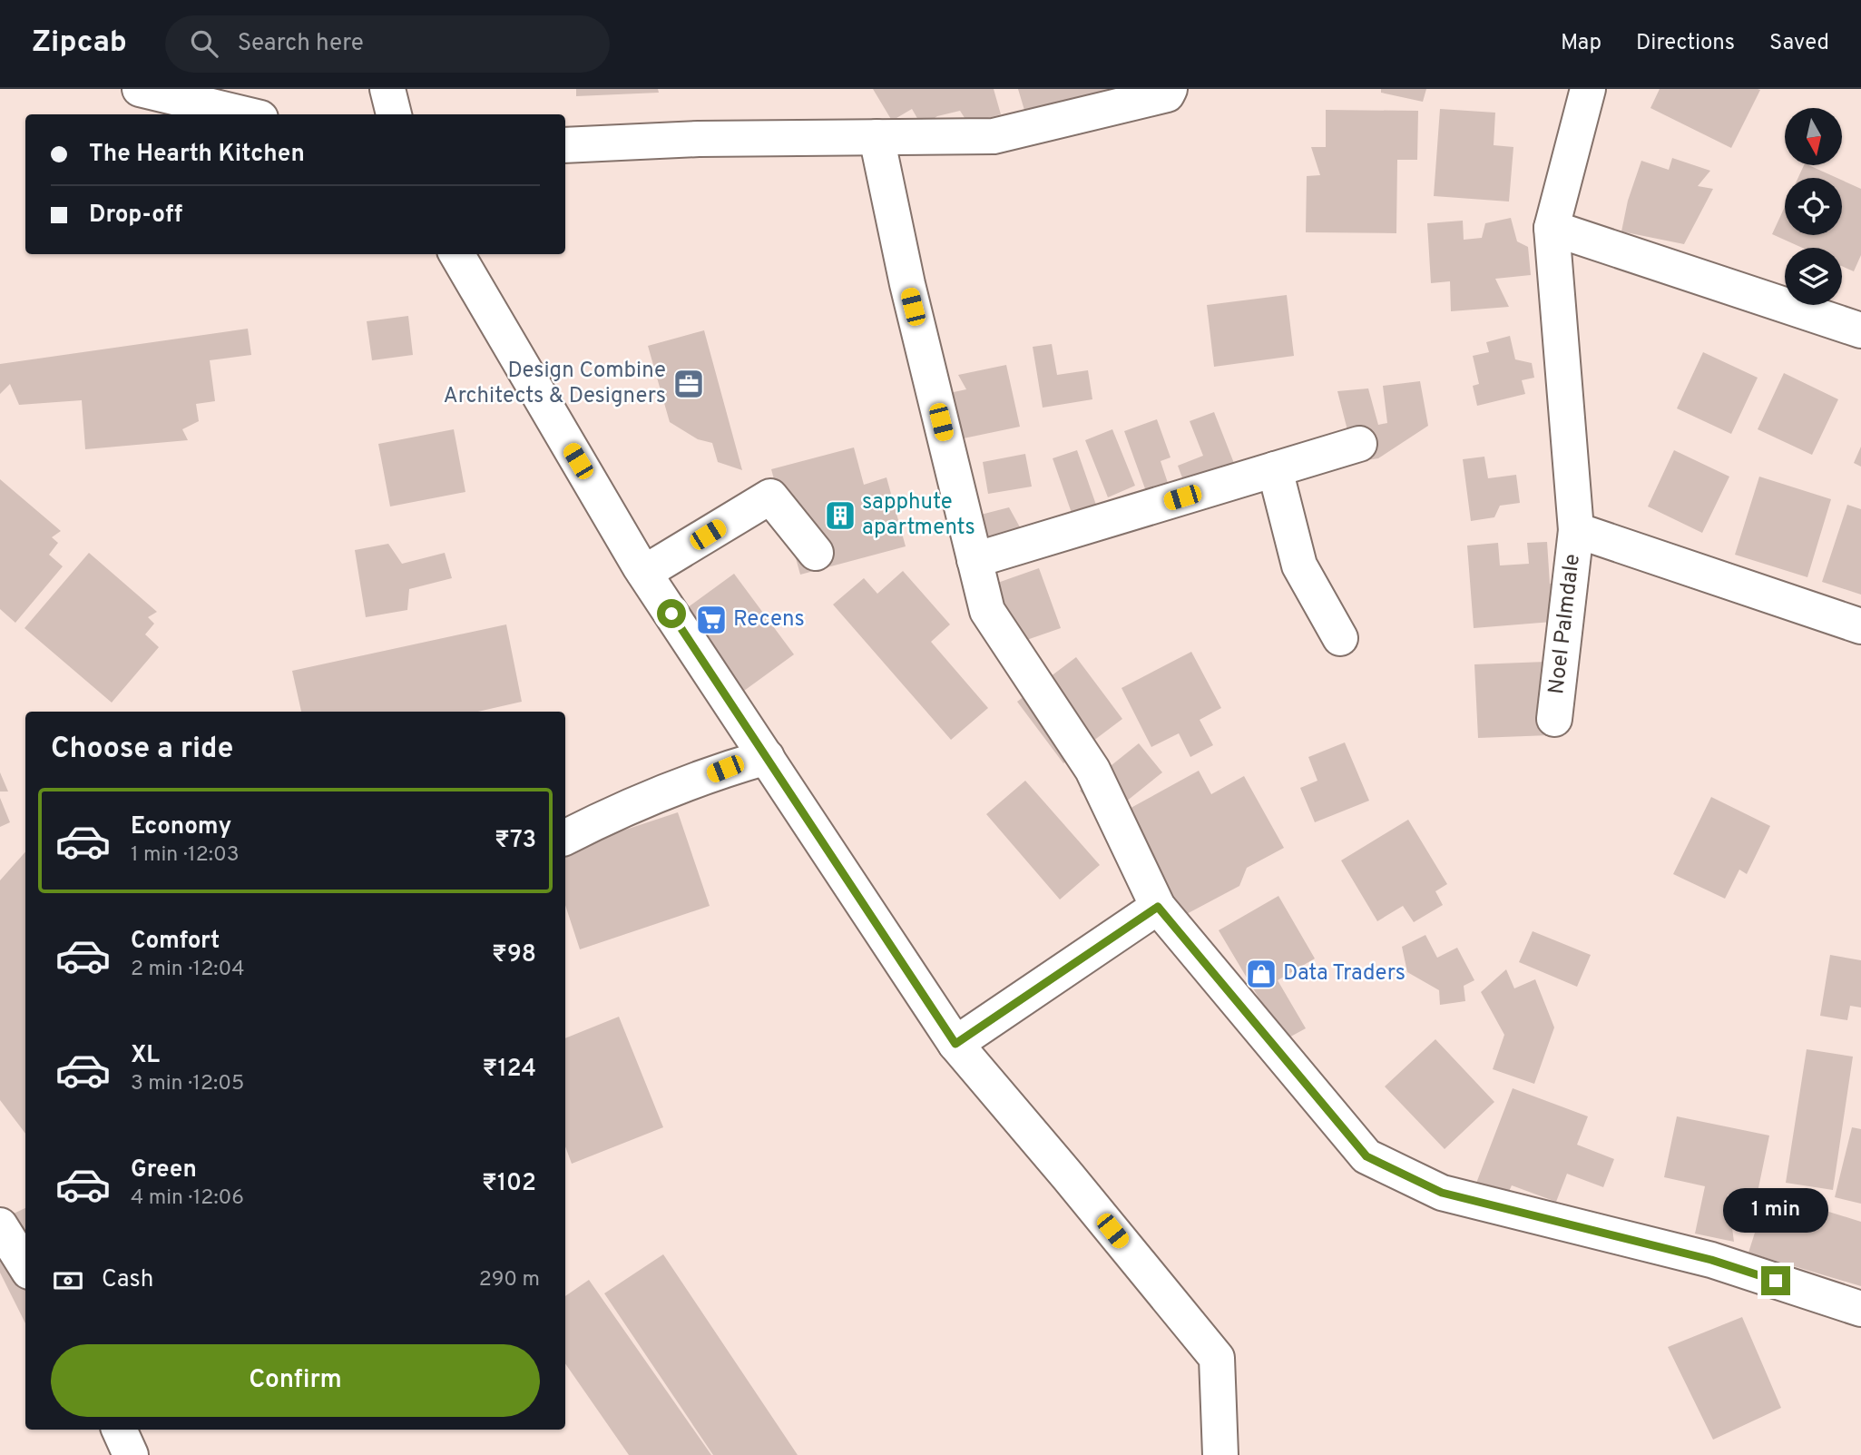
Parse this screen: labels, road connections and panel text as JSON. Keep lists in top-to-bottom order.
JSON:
{
  "streets": {
    "street": ["Noel Palmdale"]
  },
  "places": {
    "office": ["Design Combine Architects & Designers"],
    "building": ["sapphute apartments"],
    "supermarket": ["Recens"],
    "shop": ["Data Traders"]
  },
  "north": "bottom",
  "page": {
    "header": "Zipcab",
    "search": "Search here",
    "nav": ["Map", "Directions", "Saved"],
    "banner": ["The Hearth Kitchen", "Drop-off"],
    "heading": "Choose a ride",
    "list": [
      {
        "name": "Economy",
        "note": "1 min · 12:03",
        "value": "₹73"
      },
      {
        "name": "Comfort",
        "note": "2 min · 12:04",
        "value": "₹98"
      },
      {
        "name": "XL",
        "note": "3 min · 12:05",
        "value": "₹124"
      },
      {
        "name": "Green",
        "note": "4 min · 12:06",
        "value": "₹102"
      }
    ],
    "bubble": "1 min",
    "pay": ["Cash", "290 m"],
    "buttons": "Confirm"
  }
}
